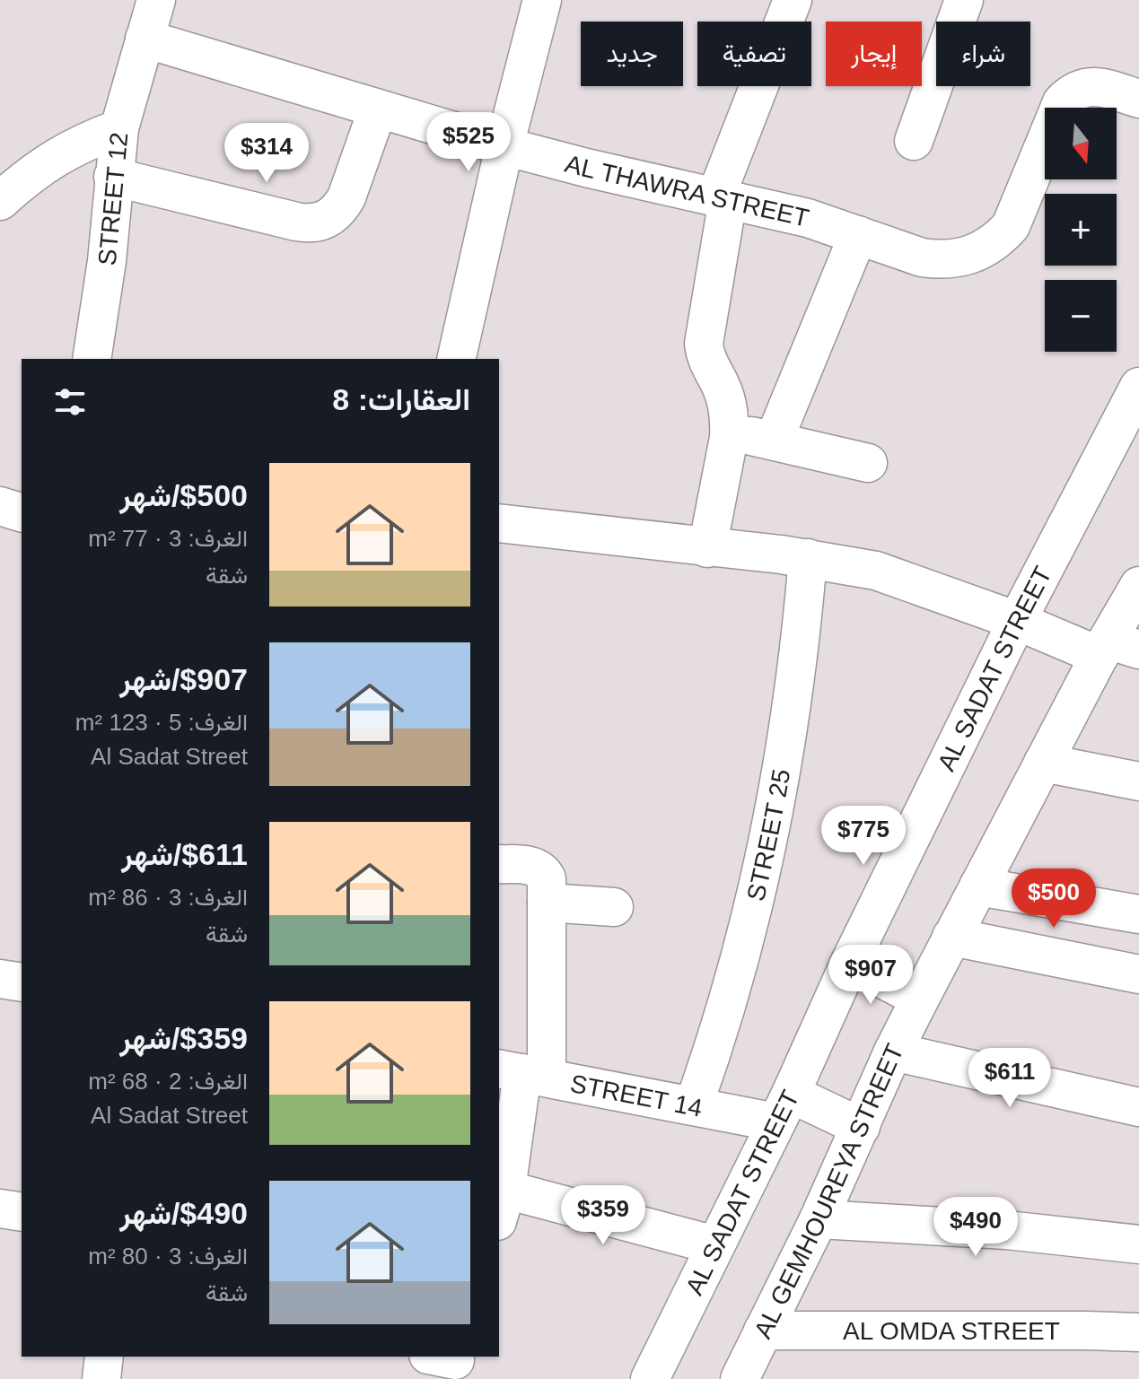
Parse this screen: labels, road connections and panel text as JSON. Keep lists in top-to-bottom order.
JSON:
{
  "streets": {
    "street": [
      "AL THAWRA STREET",
      "STREET 12",
      "AL SADAT STREET",
      "STREET 25",
      "STREET 14",
      "AL GEMHOUREYA STREET",
      "AL OMDA STREET"
    ]
  },
  "crossings": [
    ["AL THAWRA STREET", "STREET 12"],
    ["AL SADAT STREET", "STREET 14"],
    ["STREET 25", "STREET 14"],
    ["STREET 14", "AL GEMHOUREYA STREET"],
    ["AL GEMHOUREYA STREET", "AL OMDA STREET"]
  ],
  "north": "bottom",
  "page": {
    "chip": [
      "شراء",
      "إيجار",
      "تصفية",
      "جديد"
    ],
    "map_buttons": ["+", "−"],
    "price": [
      "$525",
      "$314",
      "$775",
      "$500",
      "$907",
      "$611",
      "$359",
      "$490"
    ],
    "heading": "العقارات: 8",
    "list": [
      {
        "name": "$500/شهر",
        "note": "الغرف: 3 · 77 m² · شقة"
      },
      {
        "name": "$907/شهر",
        "note": "الغرف: 5 · 123 m² · Al Sadat Street"
      },
      {
        "name": "$611/شهر",
        "note": "الغرف: 3 · 86 m² · شقة"
      },
      {
        "name": "$359/شهر",
        "note": "الغرف: 2 · 68 m² · Al Sadat Street"
      },
      {
        "name": "$490/شهر",
        "note": "الغرف: 3 · 80 m² · شقة"
      }
    ]
  }
}
